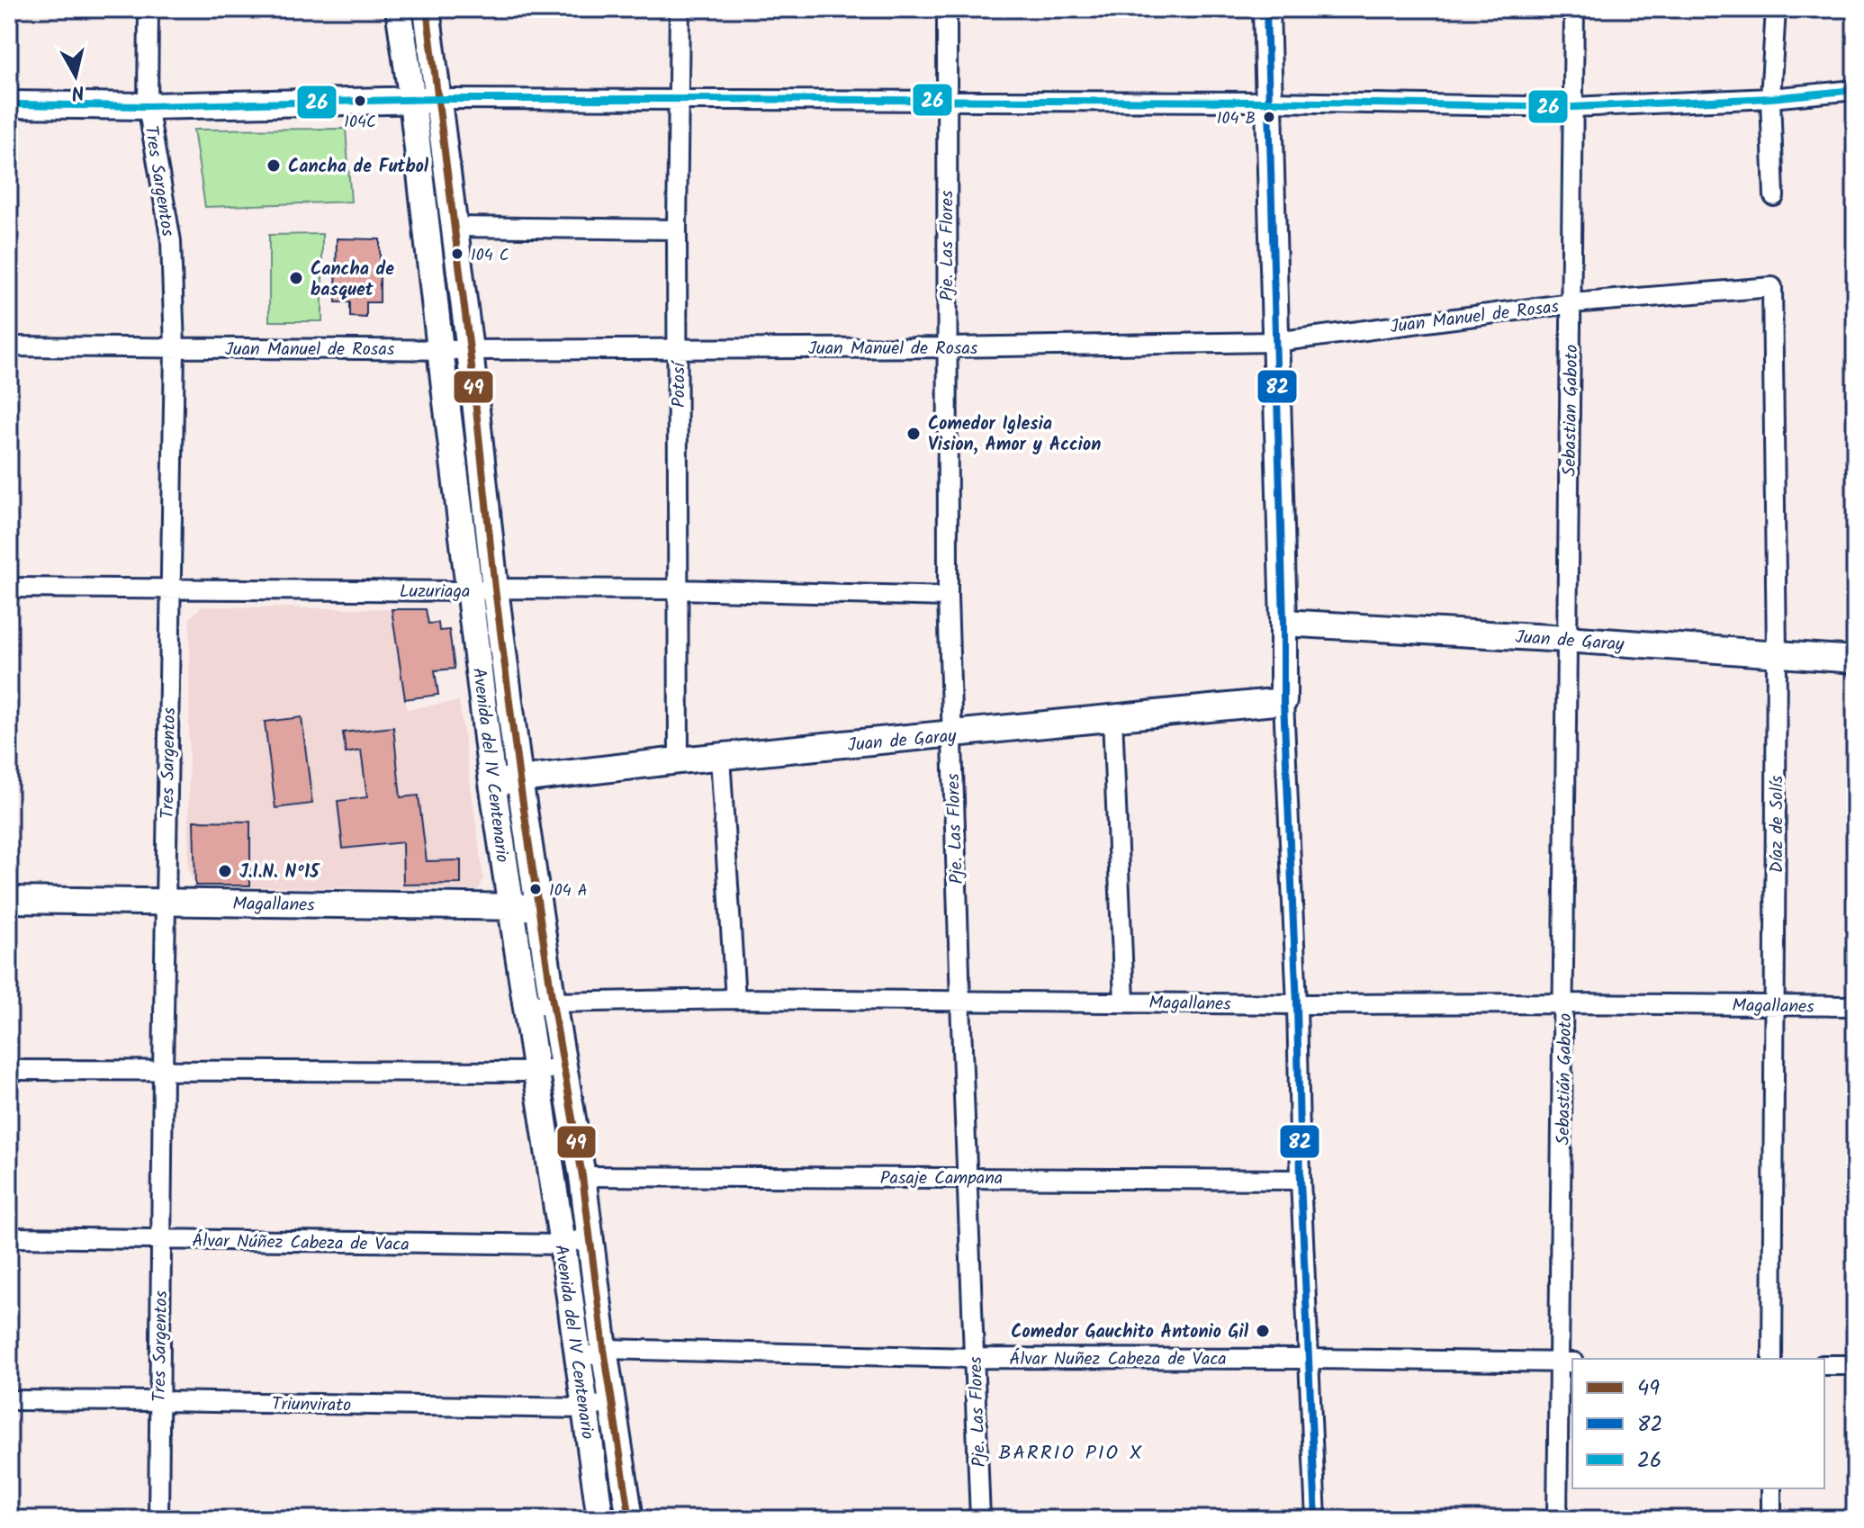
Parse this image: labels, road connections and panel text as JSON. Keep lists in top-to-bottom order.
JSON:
{
  "streets": {
    "main road": ["Juan de Garay", "Avenida del IV Centenario", "Magallanes"],
    "street": [
      "Tres Sargentos",
      "Pje. Las Flores",
      "Juan Manuel de Rosas",
      "Potosí",
      "Sebastian Gaboto",
      "Luzuriaga",
      "Díaz de Solís",
      "Sebastián Gaboto",
      "Pasaje Campana",
      "Álvar Núñez Cabeza de Vaca",
      "Álvar Nuñez Cabeza de Vaca",
      "Triunvirato"
    ]
  },
  "crossings": [
    ["Tres Sargentos", "Juan Manuel de Rosas"],
    ["Tres Sargentos", "Luzuriaga"],
    ["Tres Sargentos", "Magallanes"],
    ["Tres Sargentos", "Álvar Núñez Cabeza de Vaca"],
    ["Tres Sargentos", "Triunvirato"],
    ["Pje. Las Flores", "Juan Manuel de Rosas"],
    ["Pje. Las Flores", "Luzuriaga"],
    ["Pje. Las Flores", "Juan de Garay"],
    ["Pje. Las Flores", "Magallanes"],
    ["Pje. Las Flores", "Pasaje Campana"],
    ["Pje. Las Flores", "Álvar Nuñez Cabeza de Vaca"],
    ["Juan Manuel de Rosas", "Potosí"],
    ["Juan Manuel de Rosas", "Sebastian Gaboto"],
    ["Juan Manuel de Rosas", "Avenida del IV Centenario"],
    ["Juan Manuel de Rosas", "Díaz de Solís"],
    ["Potosí", "Luzuriaga"],
    ["Potosí", "Juan de Garay"],
    ["Sebastian Gaboto", "Juan de Garay"],
    ["Sebastian Gaboto", "Sebastián Gaboto"],
    ["Luzuriaga", "Avenida del IV Centenario"],
    ["Juan de Garay", "Avenida del IV Centenario"],
    ["Juan de Garay", "Díaz de Solís"],
    ["Juan de Garay", "Sebastián Gaboto"],
    ["Avenida del IV Centenario", "Magallanes"],
    ["Avenida del IV Centenario", "Pasaje Campana"],
    ["Avenida del IV Centenario", "Álvar Núñez Cabeza de Vaca"],
    ["Avenida del IV Centenario", "Álvar Nuñez Cabeza de Vaca"],
    ["Avenida del IV Centenario", "Triunvirato"],
    ["Díaz de Solís", "Magallanes"],
    ["Magallanes", "Sebastián Gaboto"],
    ["Sebastián Gaboto", "Álvar Nuñez Cabeza de Vaca"]
  ],
  "districts": ["BARRIO PIO X"],
  "places": [
    "104C",
    "104 B",
    "Cancha de Futbol",
    "104 C",
    "Cancha de basquet",
    "Comedor Iglesia Vision, Amor y Accion",
    "J.I.N. Nº15",
    "104 A",
    "Comedor Gauchito Antonio Gil"
  ],
  "lines": ["transit line 49", "transit line 82", "transit line 26"],
  "legend": ["49", "82", "26"],
  "north": "bottom"
}
